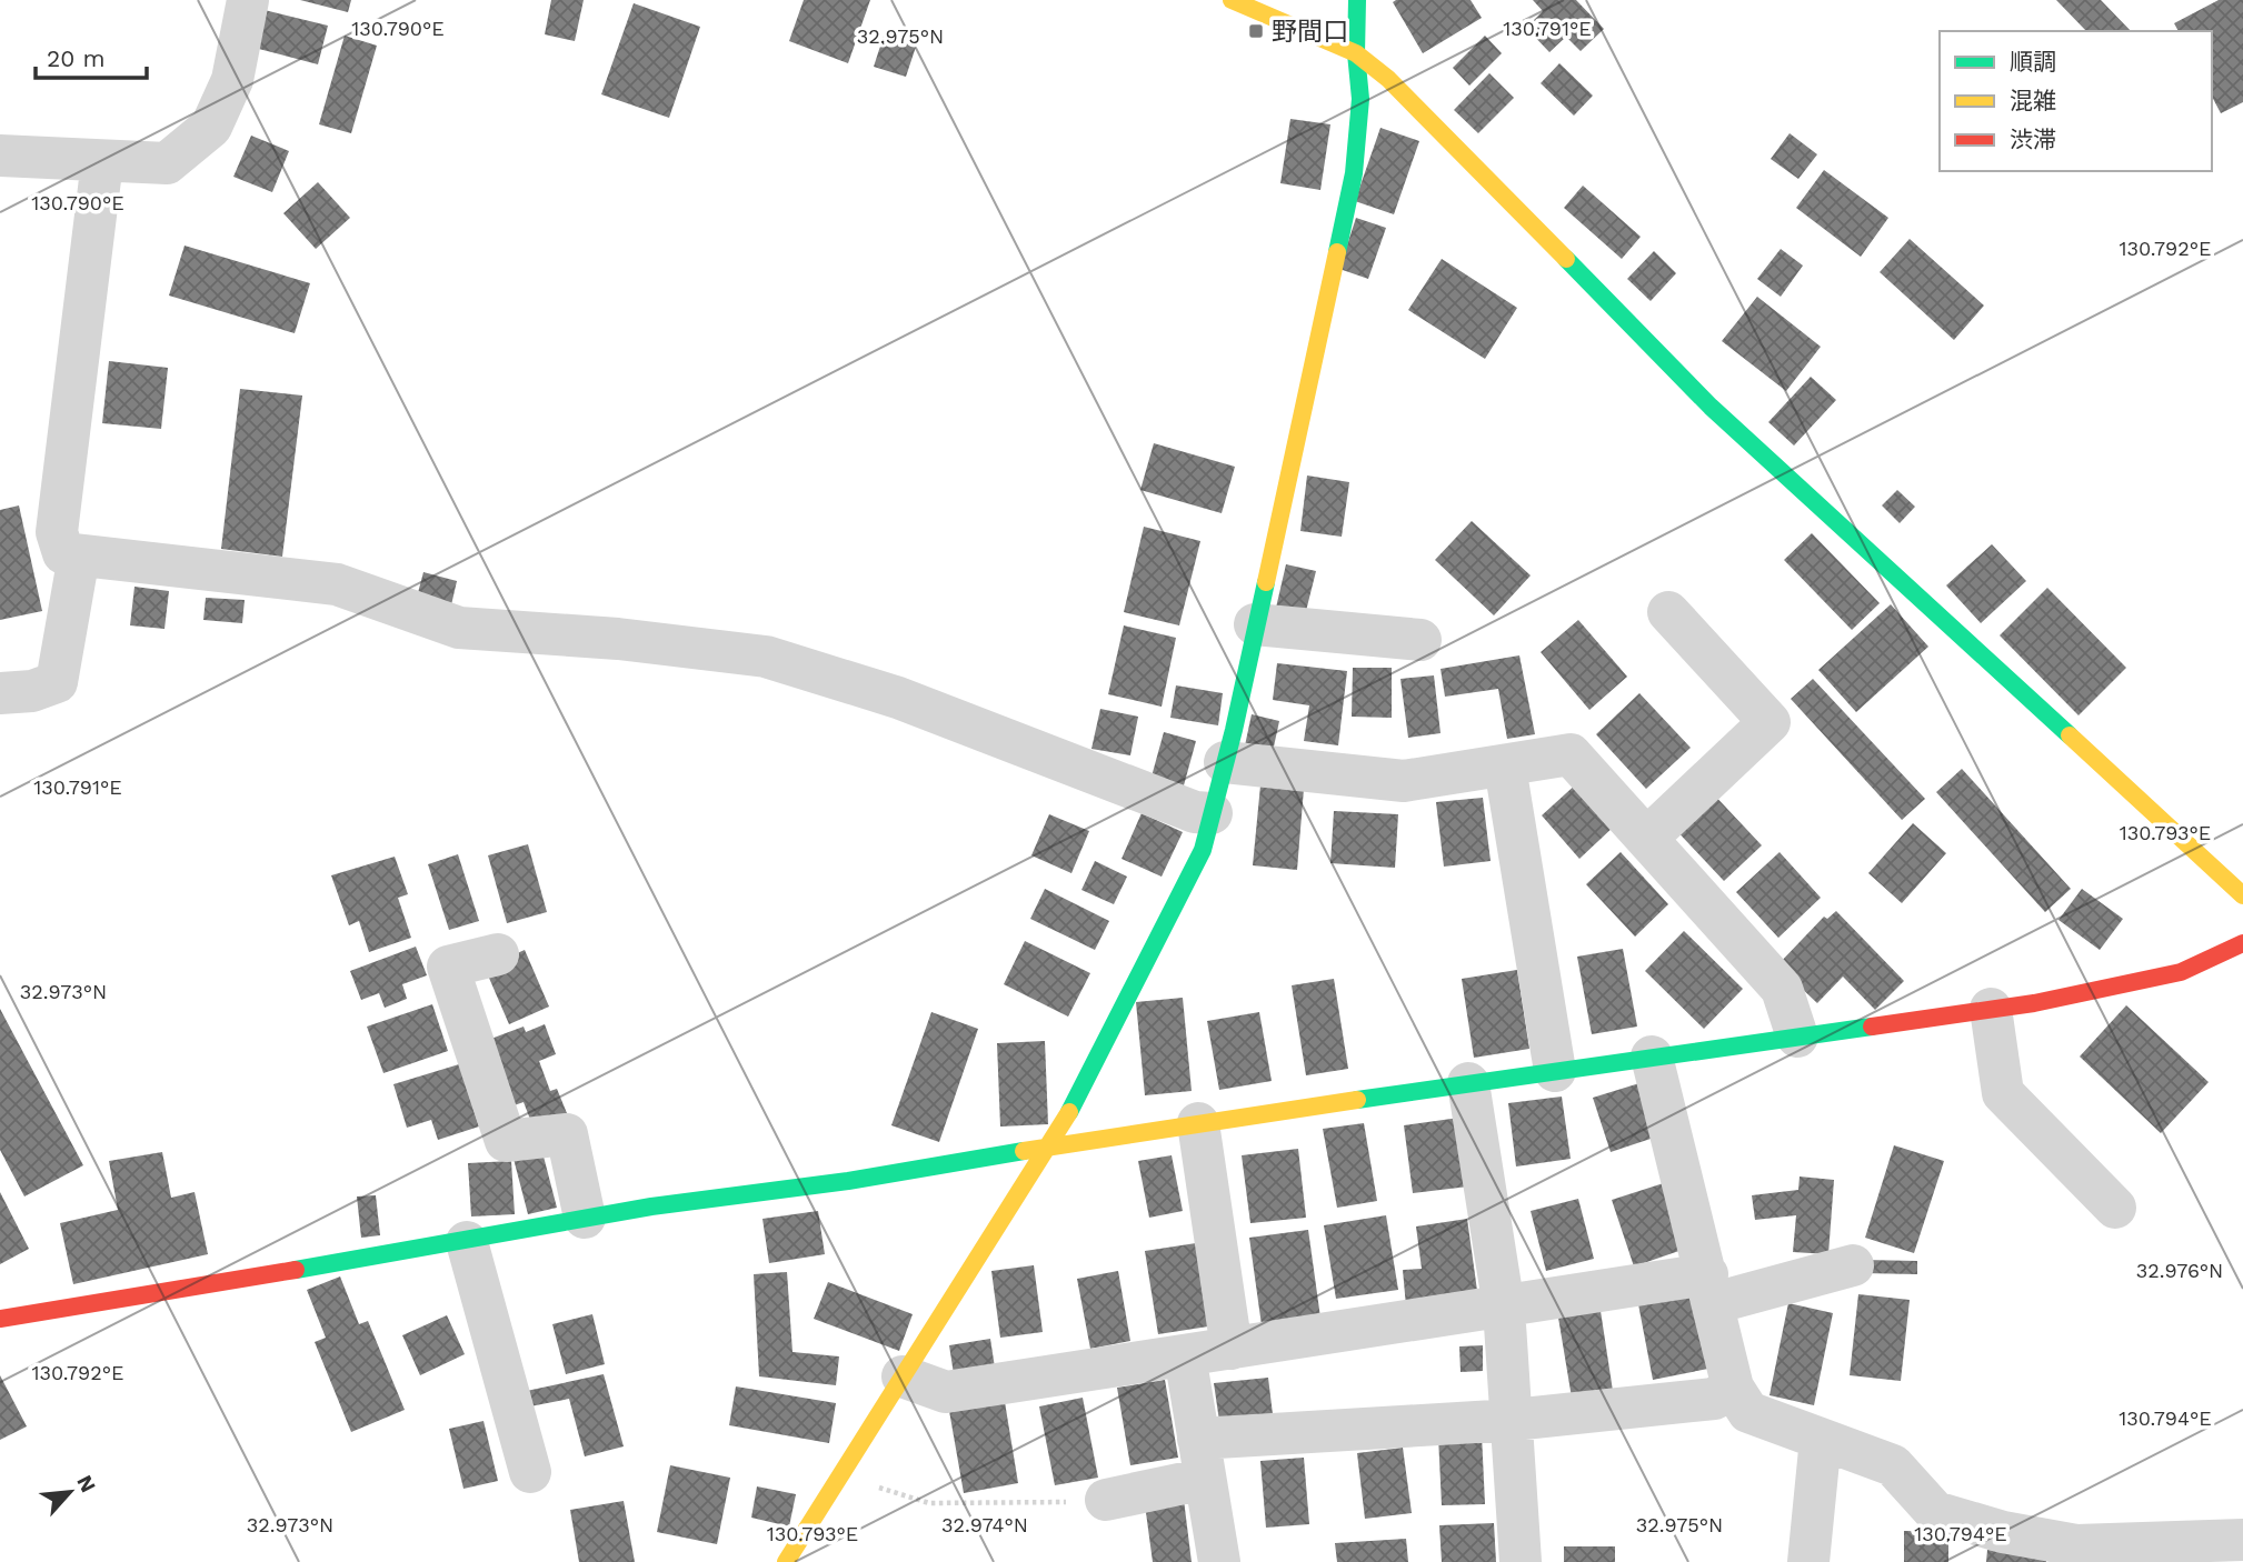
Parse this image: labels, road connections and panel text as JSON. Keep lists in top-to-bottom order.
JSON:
{
  "places": {
    "transit": ["野間口"]
  },
  "legend": ["順調", "混雑", "渋滞"],
  "scale_bar": "20 m",
  "north": "top right",
  "coordinates": [
    "130.790°E",
    "130.791°E",
    "32.975°N",
    "130.792°E",
    "130.793°E",
    "32.973°N",
    "32.976°N",
    "130.794°E",
    "32.974°N"
  ]
}
